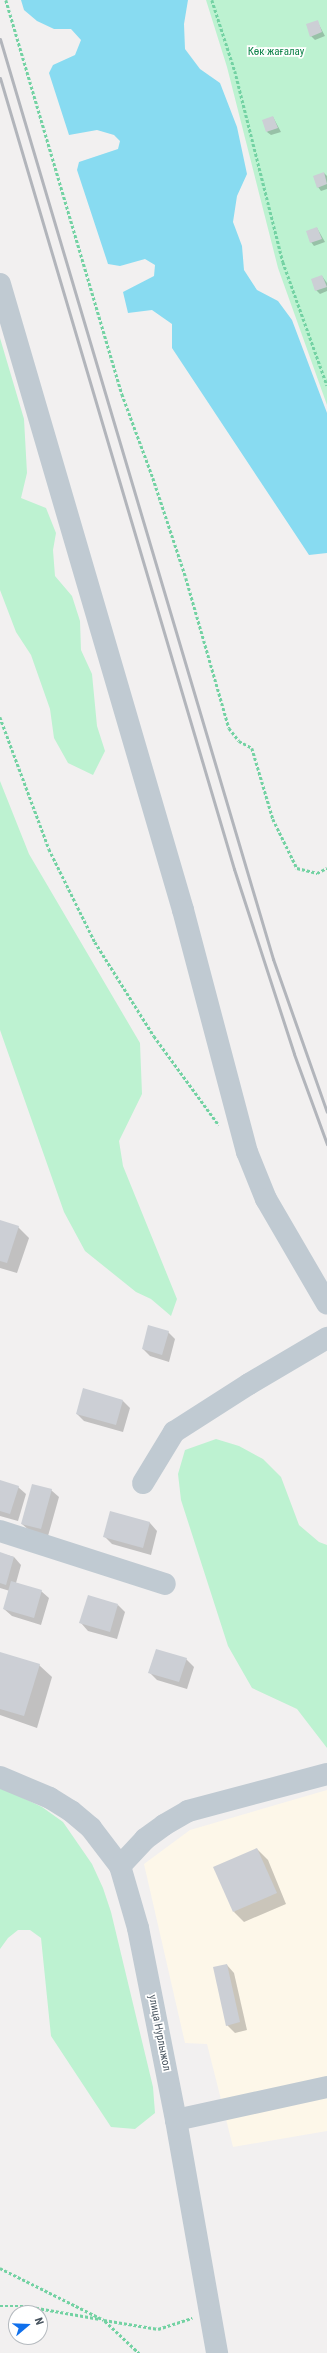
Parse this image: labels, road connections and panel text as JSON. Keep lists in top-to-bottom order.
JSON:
{
  "streets": {
    "street": ["улица Нурлыжол"]
  },
  "parks": ["Көк жағалау"],
  "north": "right"
}
